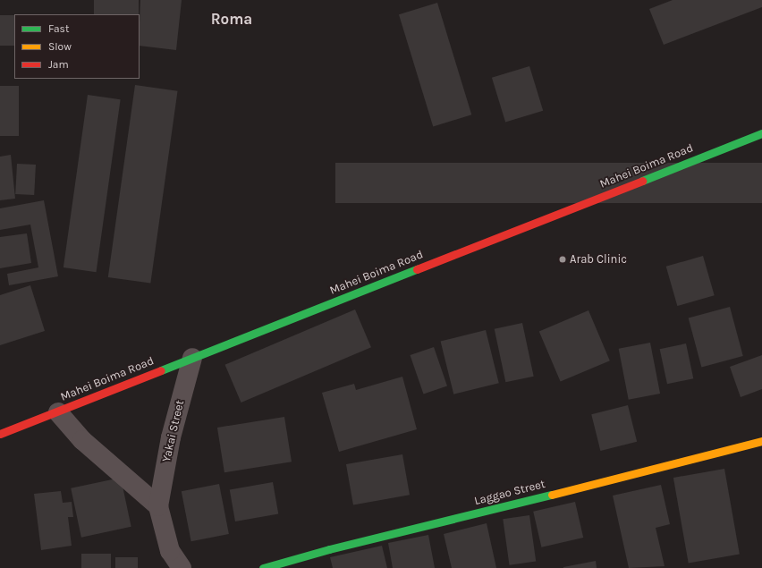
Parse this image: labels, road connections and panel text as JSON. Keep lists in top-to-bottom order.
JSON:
{
  "streets": {
    "main road": ["Mahei Boima Road", "Laggao Street"],
    "street": ["Yakai Street"]
  },
  "crossings": [
    ["Mahei Boima Road", "Yakai Street"]
  ],
  "districts": ["Roma"],
  "places": ["Arab Clinic"],
  "legend": ["Fast", "Slow", "Jam"]
}
